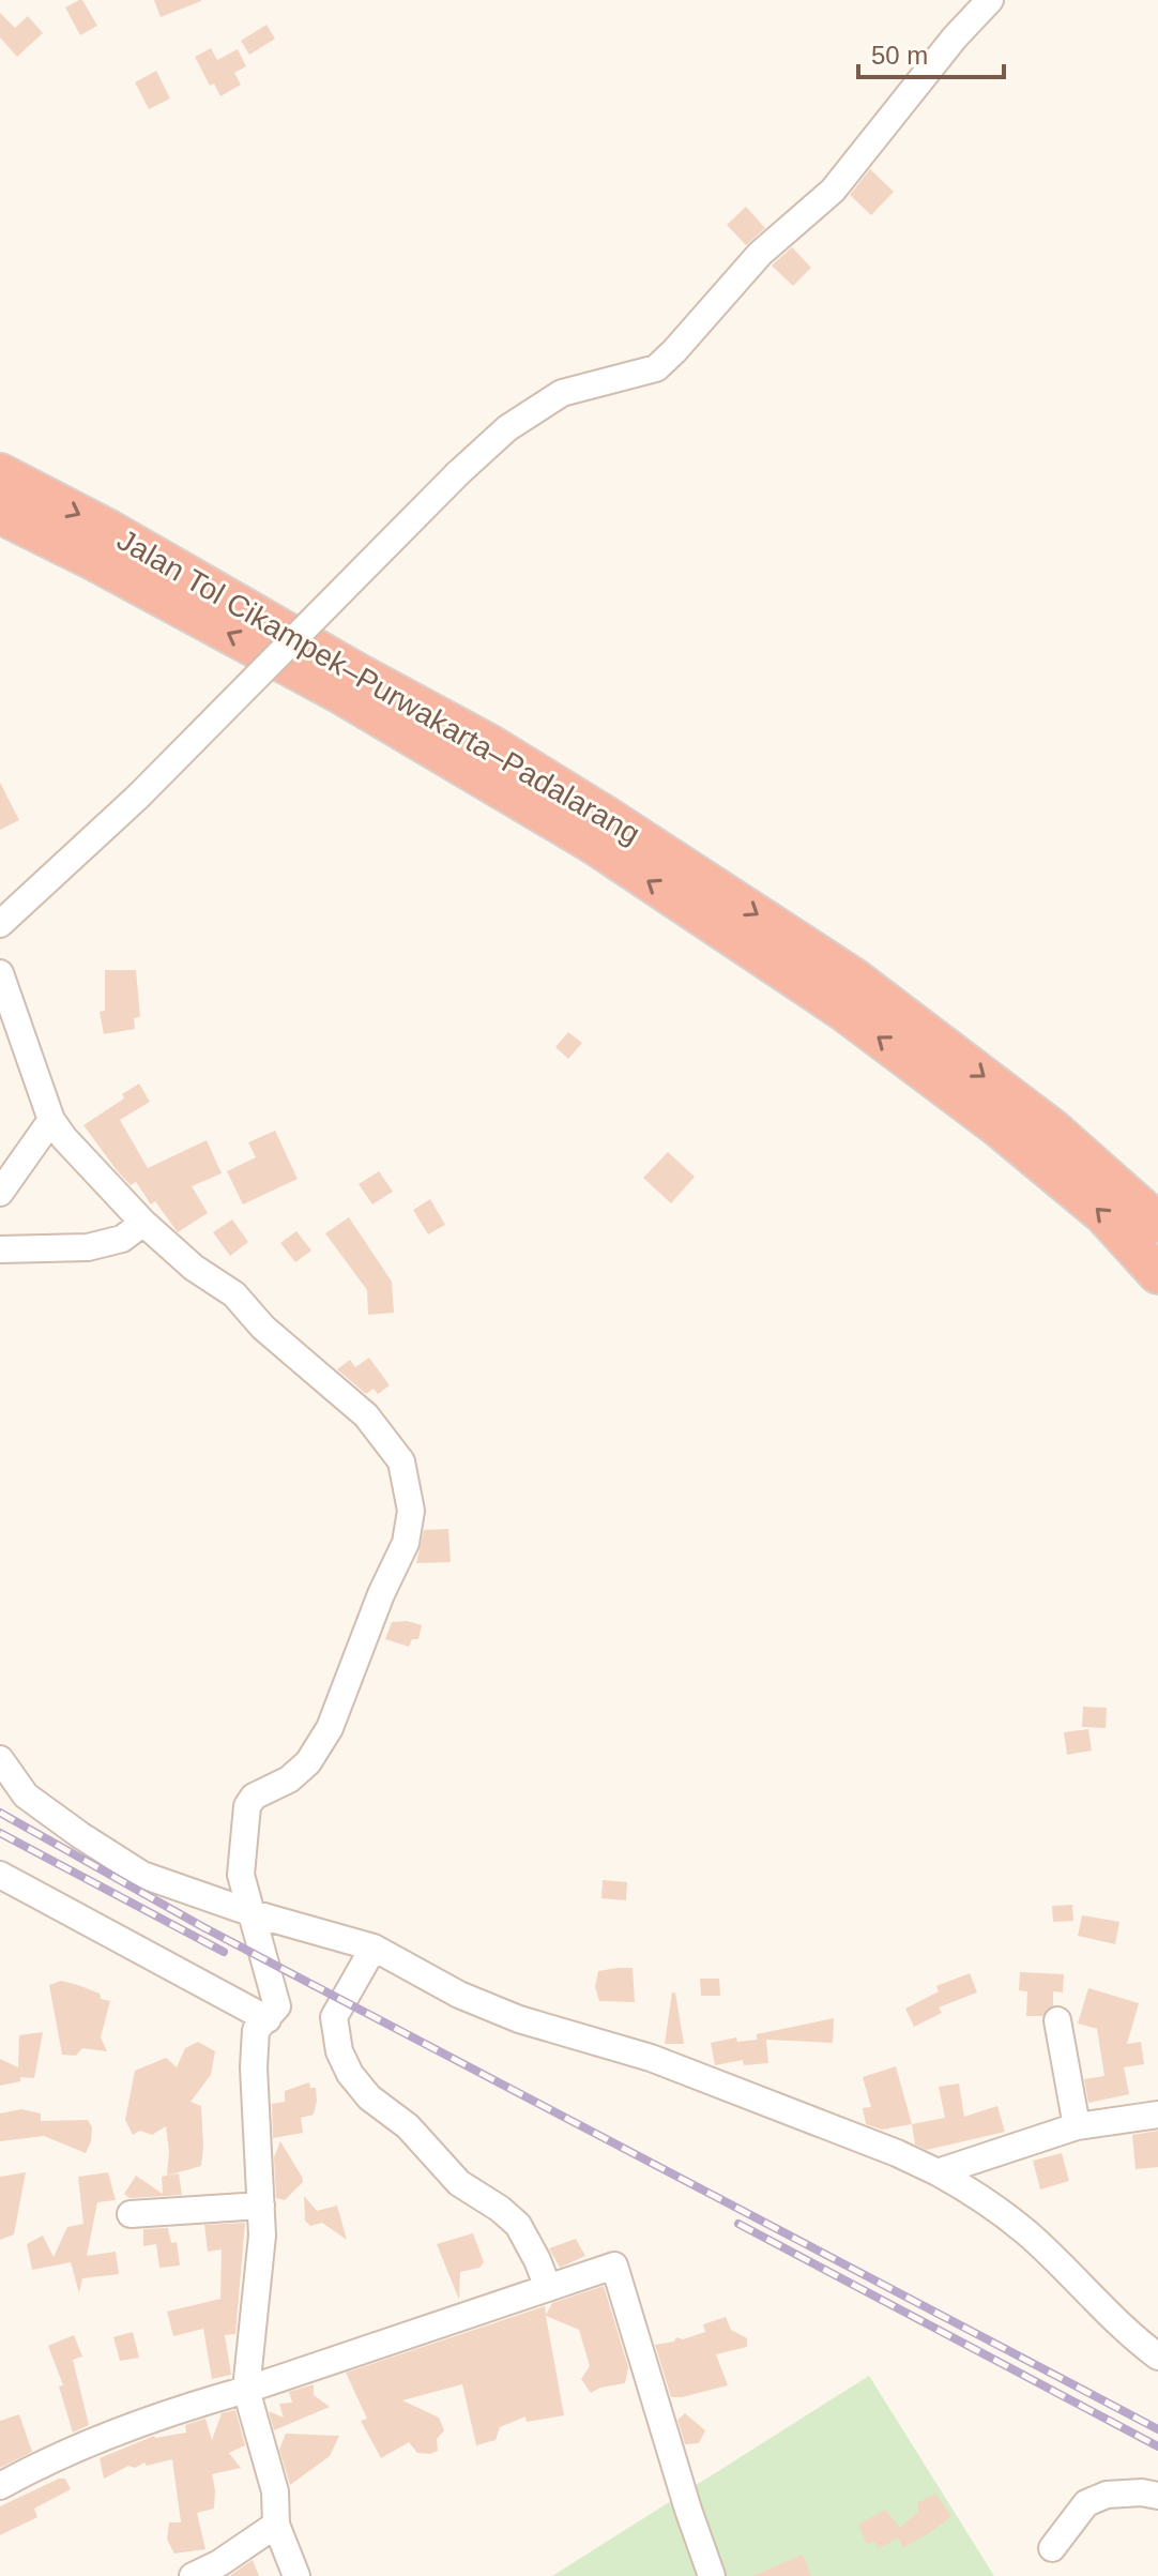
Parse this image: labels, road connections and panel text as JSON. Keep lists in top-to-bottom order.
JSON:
{
  "streets": {
    "highway": ["Jalan Tol Cikampek–Purwakarta–Padalarang"]
  },
  "scale_bar": "50 m"
}
